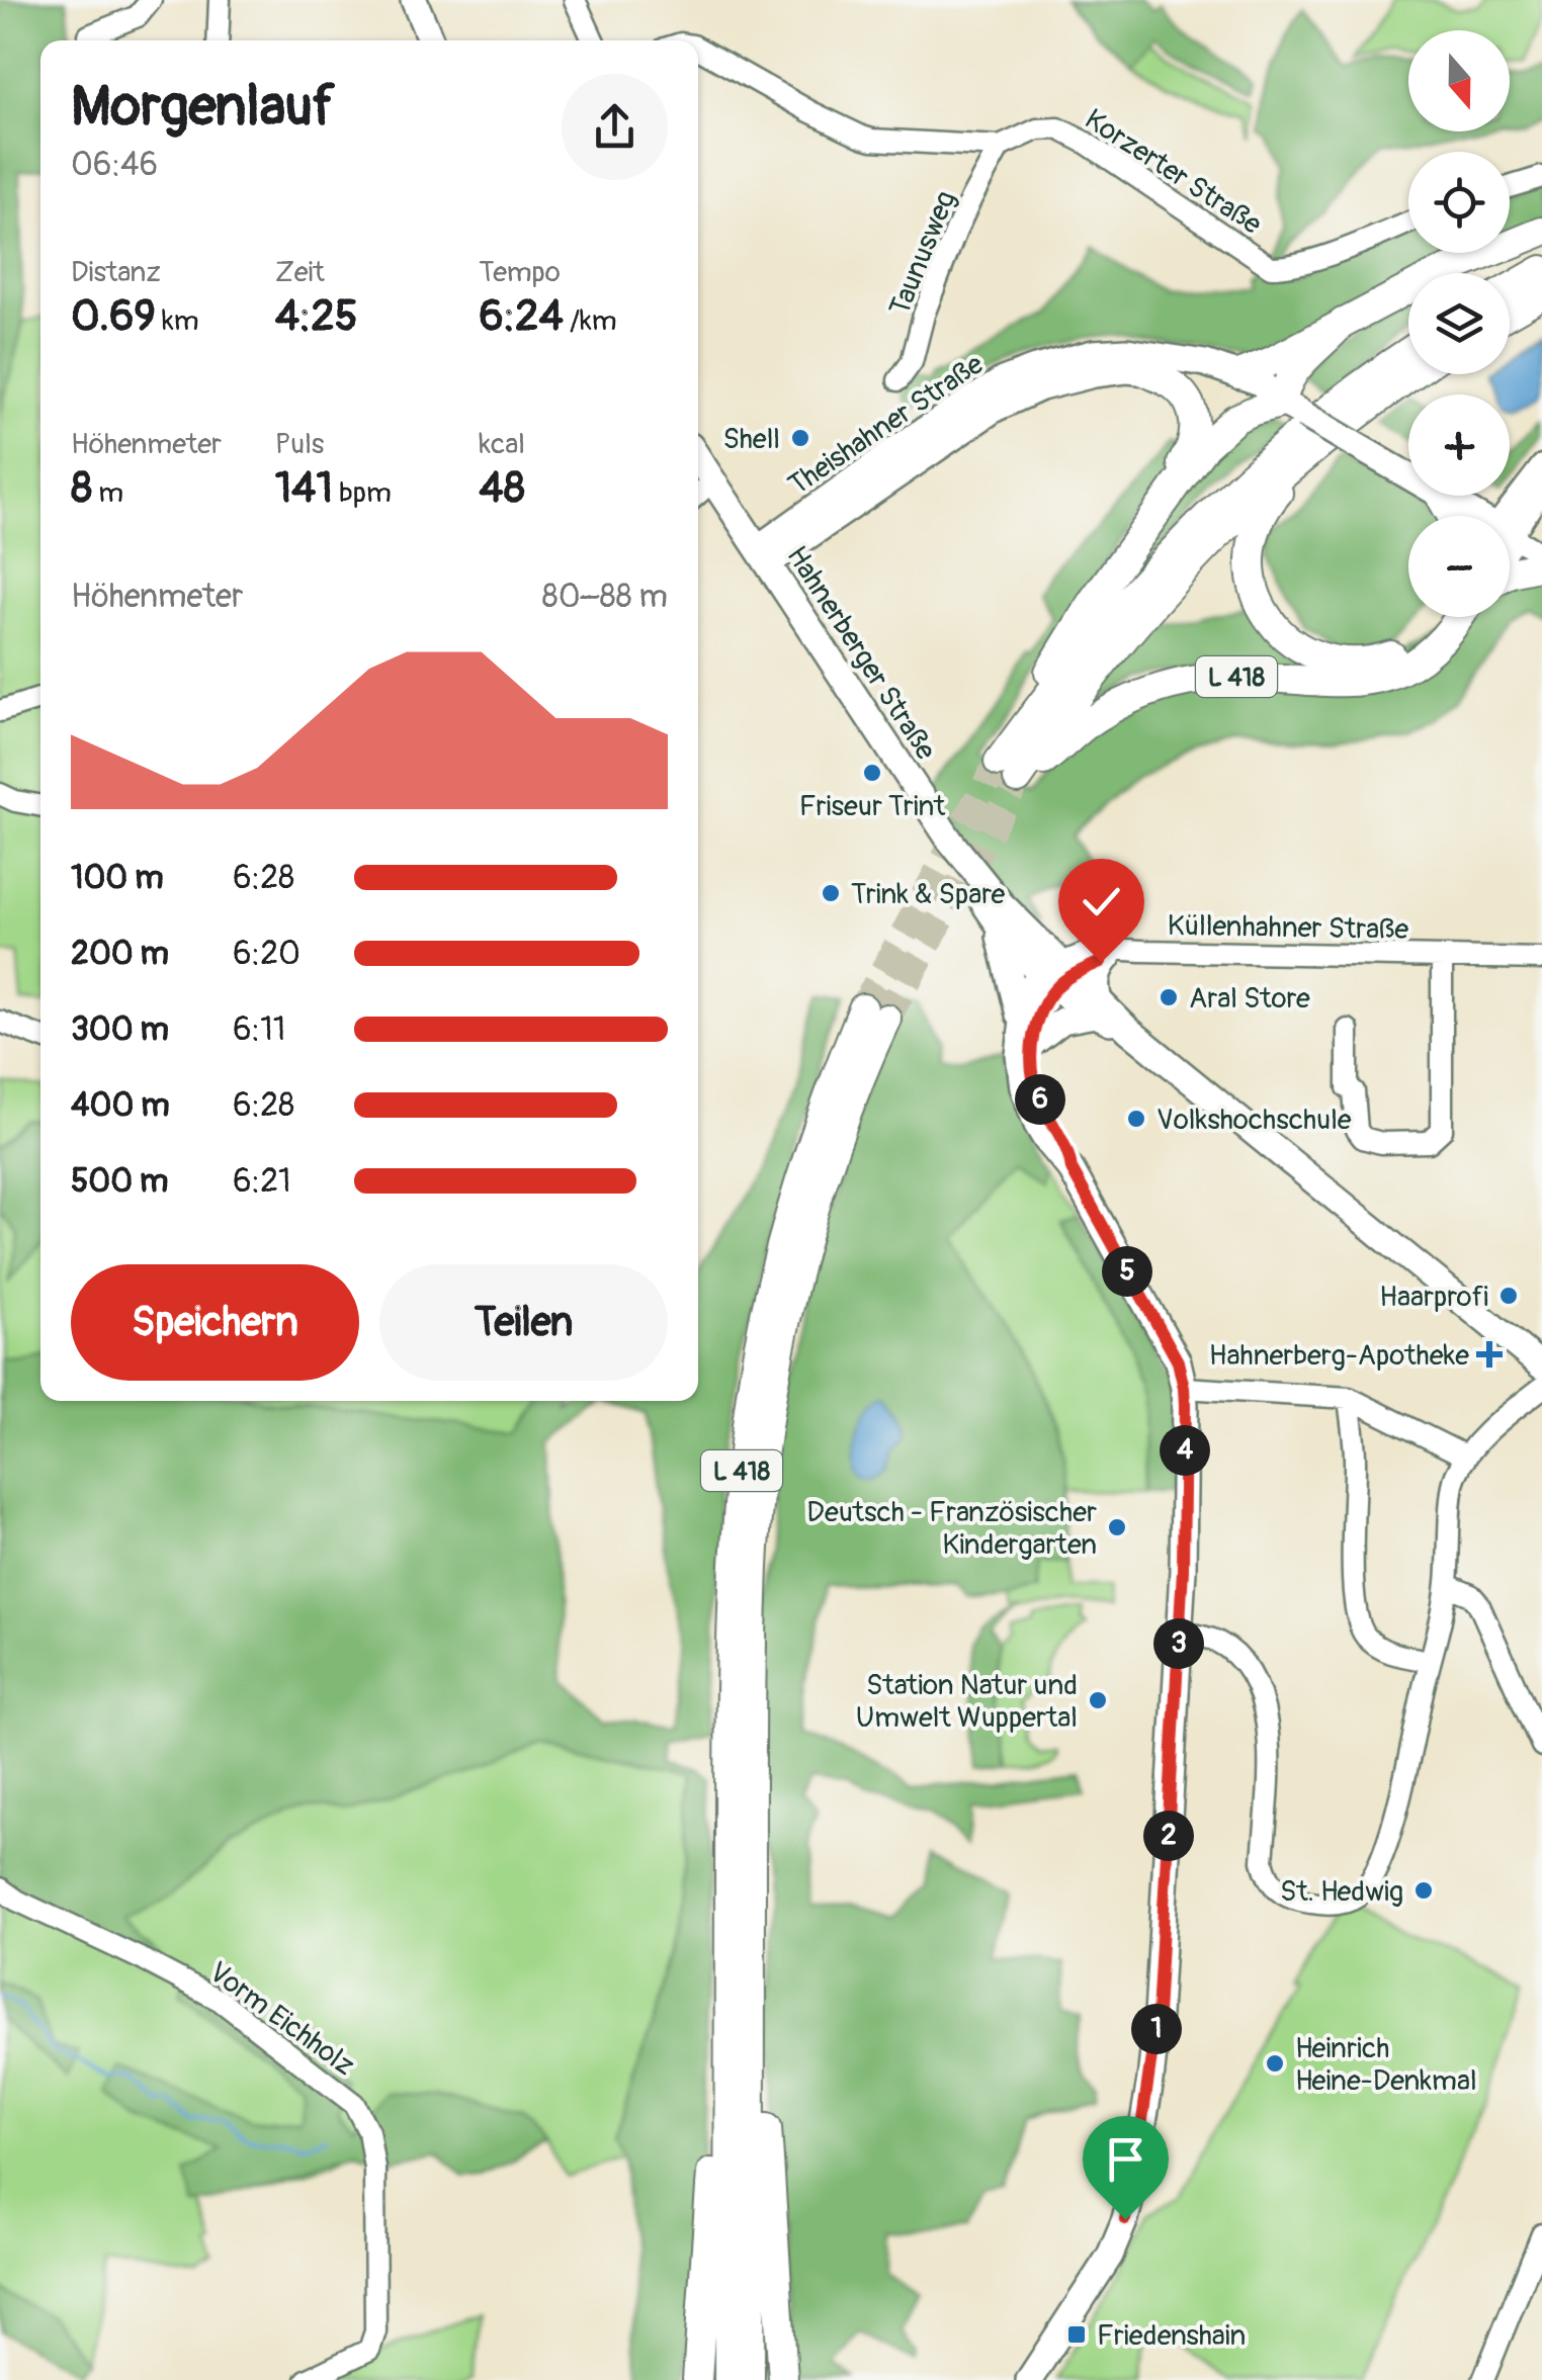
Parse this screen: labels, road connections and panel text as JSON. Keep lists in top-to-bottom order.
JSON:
{
  "streets": {
    "highway": ["L 418"],
    "main road": ["Theishahner Straße", "Hahnerberger Straße"],
    "street": [
      "Korzerter Straße",
      "Taunusweg",
      "Küllenhahner Straße",
      "Vorm Eichholz"
    ]
  },
  "crossings": [
    ["Korzerter Straße", "Taunusweg"],
    ["Theishahner Straße", "Hahnerberger Straße"],
    ["Hahnerberger Straße", "Küllenhahner Straße"]
  ],
  "places": {
    "other": [
      "Shell",
      "Friseur Trint",
      "Trink & Spare",
      "Aral Store",
      "Volkshochschule",
      "Haarprofi",
      "Deutsch - Französischer Kindergarten",
      "Station Natur und Umwelt Wuppertal",
      "St. Hedwig",
      "Heinrich Heine-Denkmal"
    ],
    "health": ["Hahnerberg-Apotheke"],
    "transit": ["Friedenshain"]
  },
  "north": "bottom",
  "page": {
    "map_buttons": ["+", "−"],
    "heading": ["Morgenlauf", "06:46"],
    "stats": [
      ["Distanz", "0.69 km"],
      ["Zeit", "4:25"],
      ["Tempo", "6:24 /km"],
      ["Höhenmeter", "8 m"],
      ["Puls", "141 bpm"],
      ["kcal", "48"]
    ],
    "chart": ["Höhenmeter", "80–88 m"],
    "list": [
      {
        "name": "100 m",
        "note": "6:28"
      },
      {
        "name": "200 m",
        "note": "6:20"
      },
      {
        "name": "300 m",
        "note": "6:11"
      },
      {
        "name": "400 m",
        "note": "6:28"
      },
      {
        "name": "500 m",
        "note": "6:21"
      }
    ],
    "pins": [
      "6",
      "5",
      "4",
      "3",
      "2",
      "1"
    ],
    "buttons": ["Speichern", "Teilen"]
  }
}
